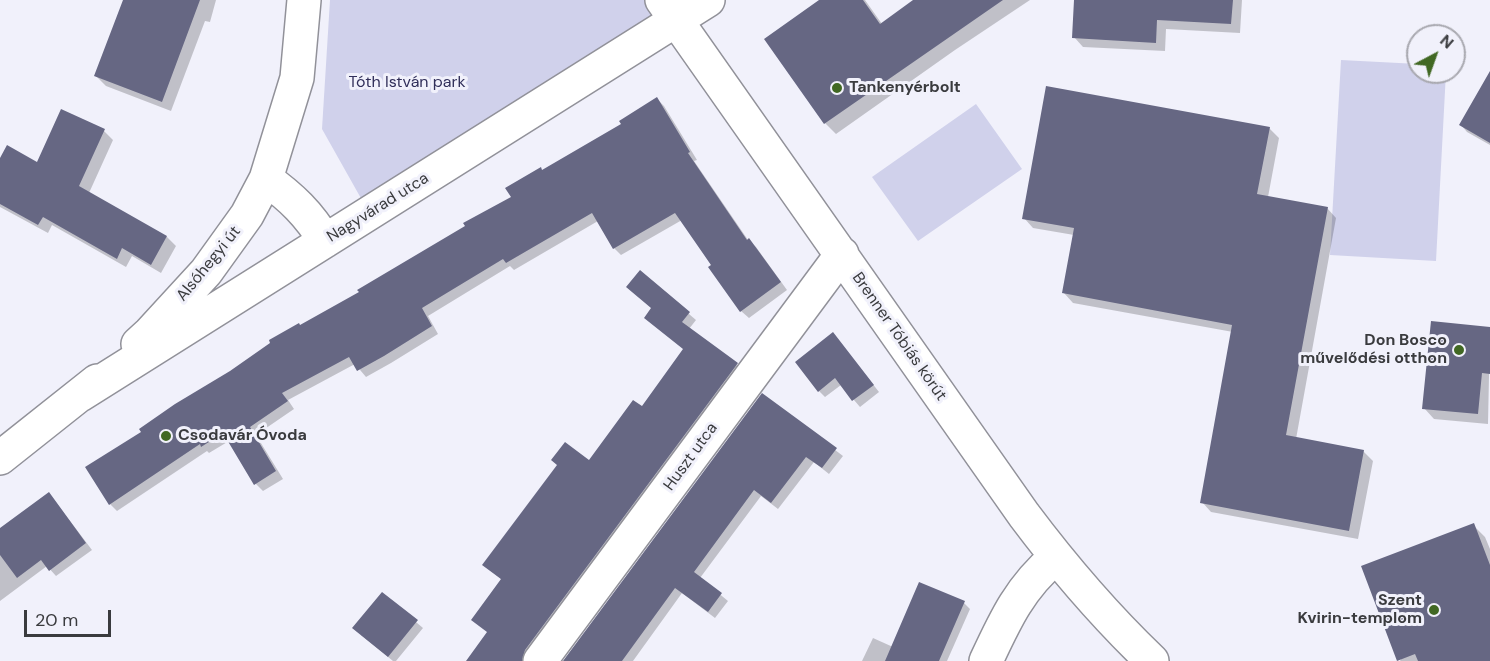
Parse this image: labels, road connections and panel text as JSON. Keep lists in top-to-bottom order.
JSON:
{
  "streets": {
    "street": [
      "Nagyvárad utca",
      "Alsóhegyi út",
      "Brenner Tóbiás körút",
      "Huszt utca"
    ]
  },
  "crossings": [
    ["Nagyvárad utca", "Alsóhegyi út"],
    ["Nagyvárad utca", "Brenner Tóbiás körút"],
    ["Brenner Tóbiás körút", "Huszt utca"]
  ],
  "parks": ["Tóth István park"],
  "places": [
    "Tankenyérbolt",
    "Don Bosco művelődési otthon",
    "Csodavár Óvoda",
    "Szent Kvirin-templom"
  ],
  "scale_bar": "20 m",
  "north": "top right"
}
